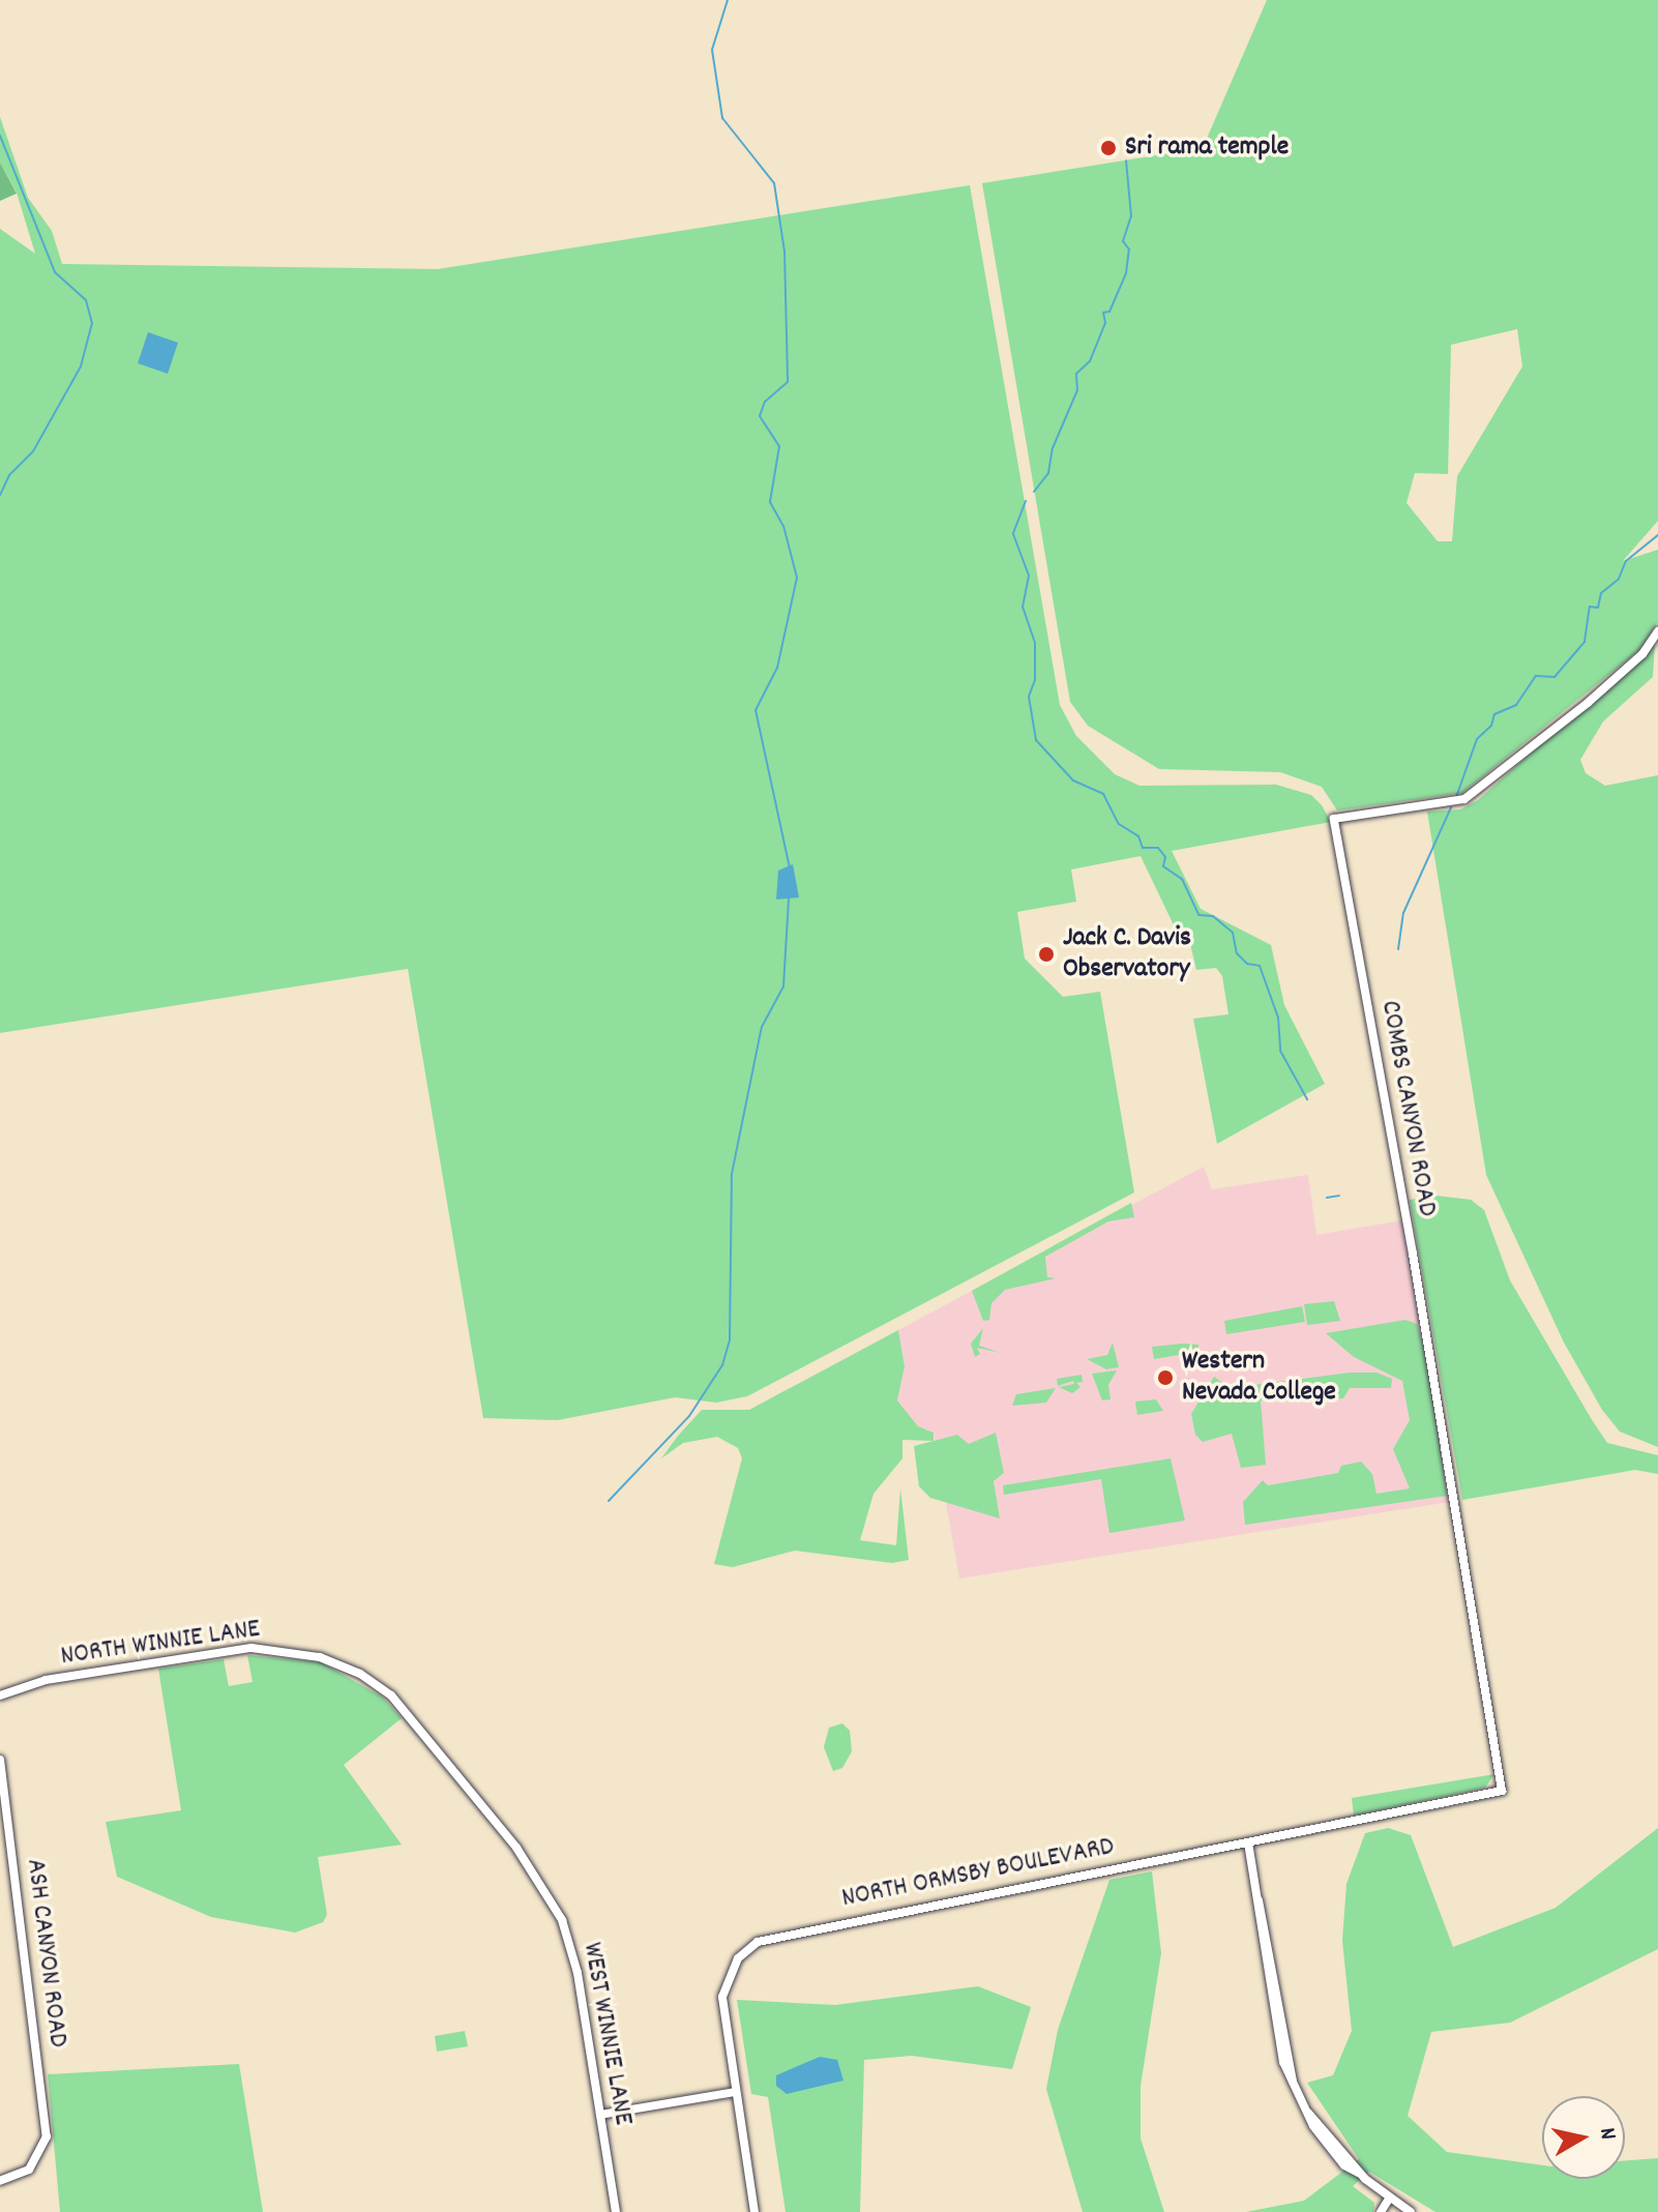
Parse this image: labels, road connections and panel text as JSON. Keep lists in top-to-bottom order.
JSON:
{
  "streets": {
    "street": [
      "COMBS CANYON ROAD",
      "NORTH WINNIE LANE",
      "NORTH ORMSBY BOULEVARD",
      "ASH CANYON ROAD",
      "WEST WINNIE LANE"
    ]
  },
  "crossings": [
    ["COMBS CANYON ROAD", "NORTH ORMSBY BOULEVARD"],
    ["NORTH WINNIE LANE", "WEST WINNIE LANE"]
  ],
  "places": ["Sri rama temple", "Jack C. Davis Observatory", "Western Nevada College"],
  "north": "right"
}
